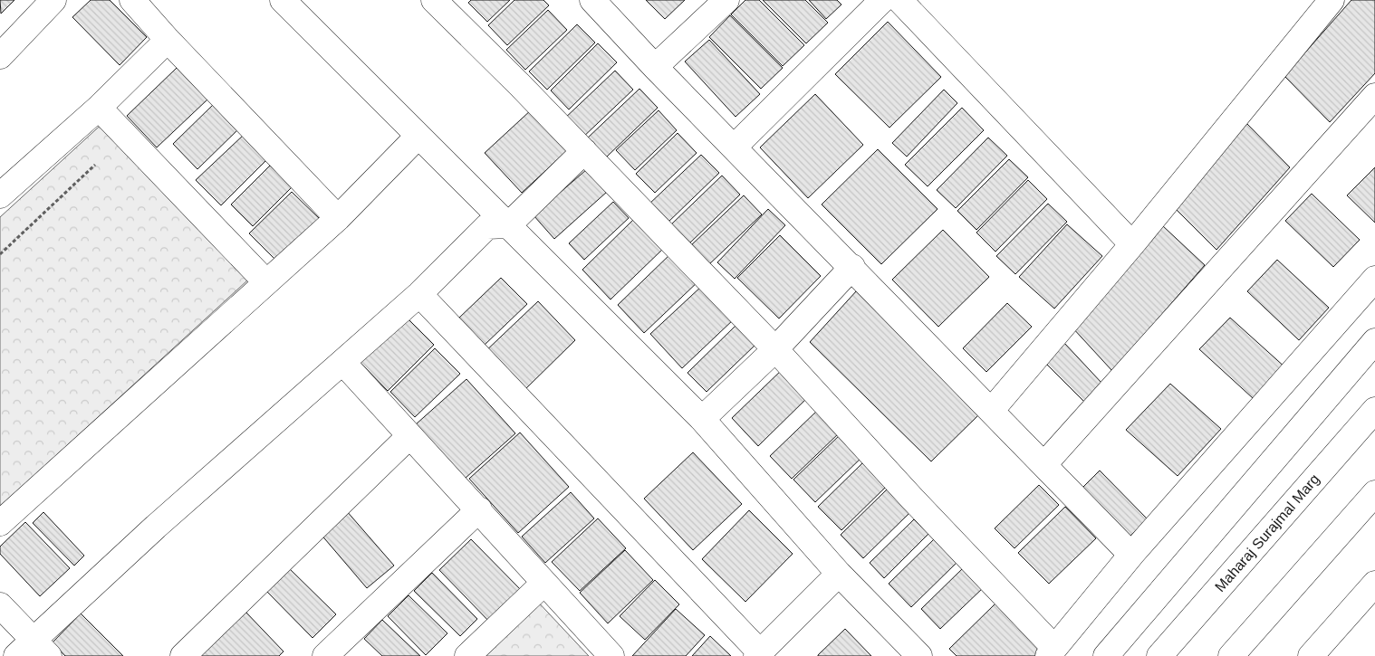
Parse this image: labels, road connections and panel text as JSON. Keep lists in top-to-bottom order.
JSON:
{
  "streets": {
    "street": ["Maharaj Surajmal Marg"]
  }
}
